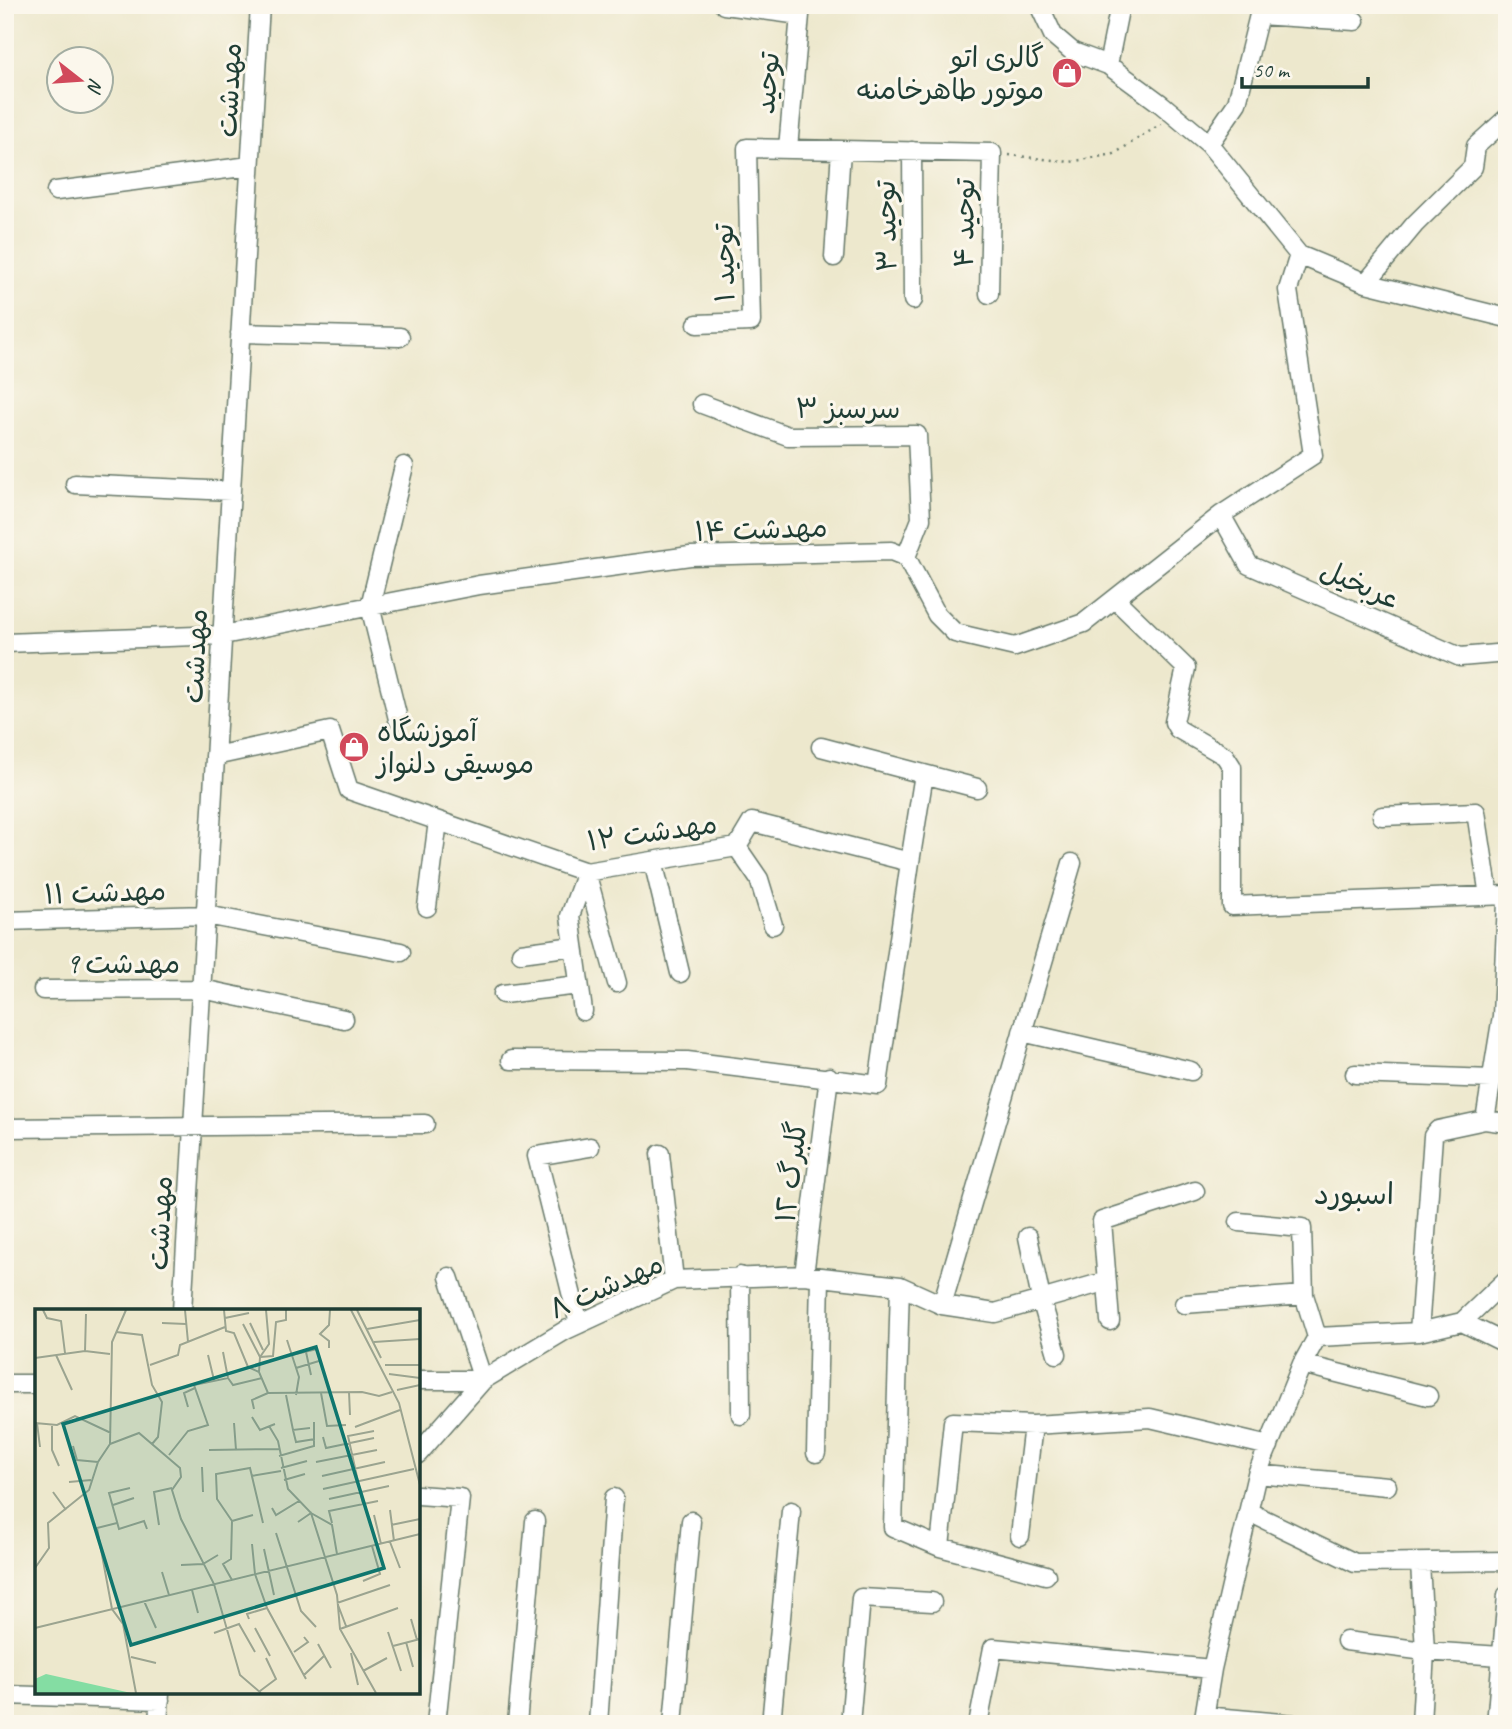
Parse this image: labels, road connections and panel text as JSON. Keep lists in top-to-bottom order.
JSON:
{
  "streets": {
    "street": [
      "توحید",
      "مهدشت",
      "توحید ۴",
      "توحید ۳",
      "توحید ۱",
      "سرسبز ۳",
      "مهدشت ۱۴",
      "عربخیل",
      "مهدشت ۱۲",
      "مهدشت ۱۱",
      "مهدشت 9",
      "گلبرگ ١٢",
      "مهدشت ۸"
    ]
  },
  "crossings": [
    ["توحید", "توحید ۴"],
    ["توحید", "توحید ۳"],
    ["توحید", "توحید ۱"],
    ["مهدشت", "مهدشت ۱۴"],
    ["مهدشت", "مهدشت ۱۲"],
    ["مهدشت", "مهدشت ۱۱"],
    ["مهدشت", "مهدشت 9"],
    ["سرسبز ۳", "مهدشت ۱۴"],
    ["گلبرگ ١٢", "مهدشت ۸"]
  ],
  "districts": ["اسبورد"],
  "places": {
    "shop": ["گالری اتو موتور طاهرخامنه", "آموزشگاه موسیقی دلنواز"]
  },
  "scale_bar": "50 m",
  "north": "right"
}
